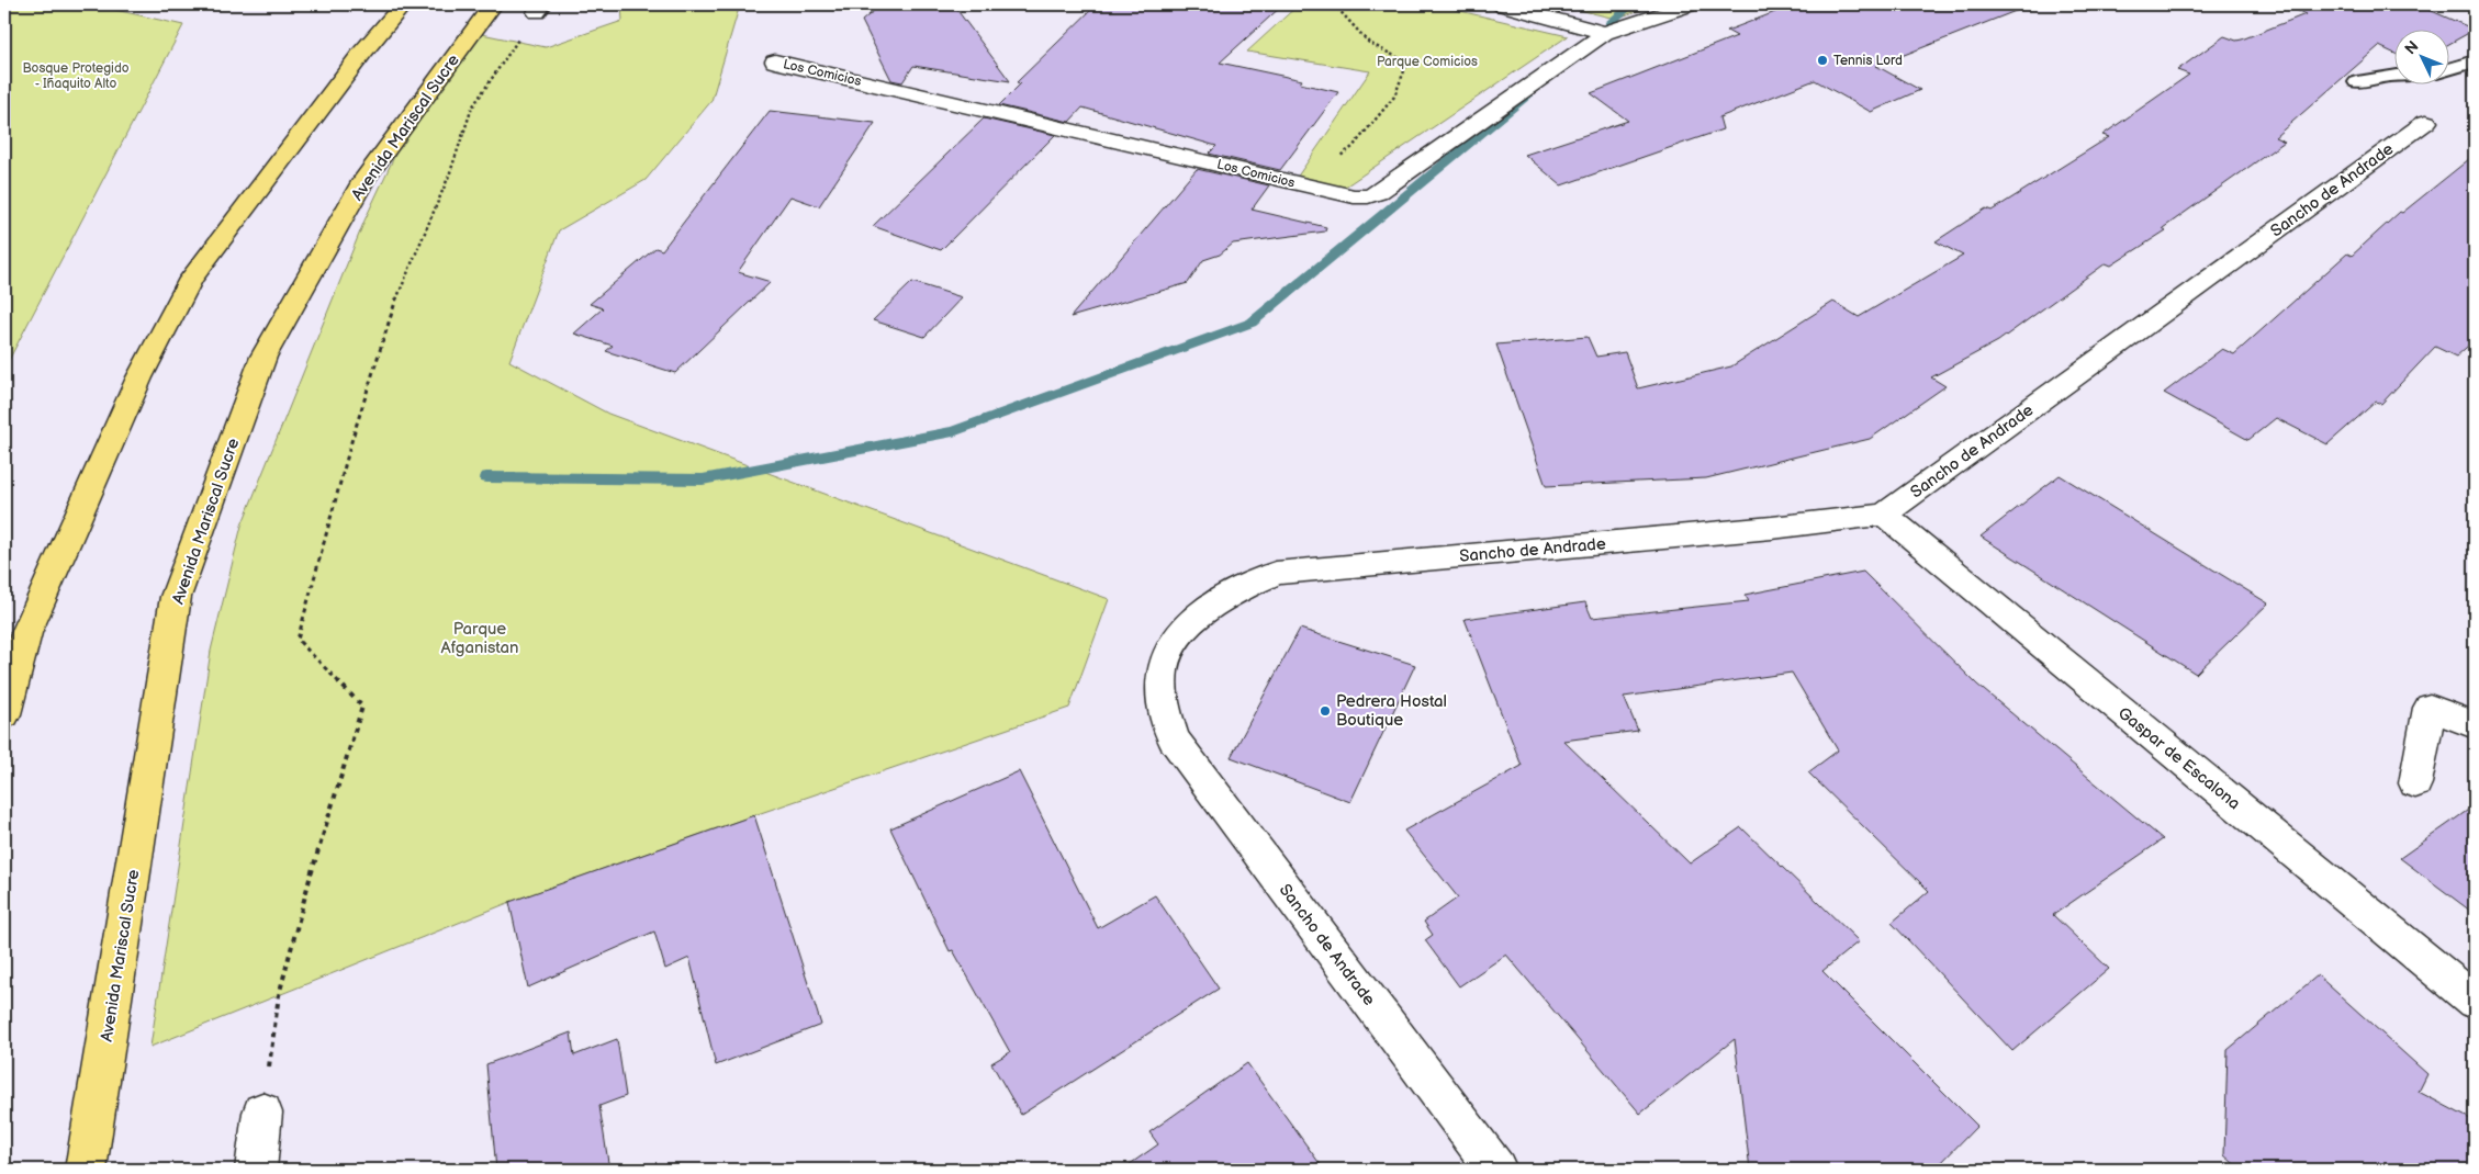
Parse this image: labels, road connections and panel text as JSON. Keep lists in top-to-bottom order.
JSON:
{
  "streets": {
    "main road": ["Avenida Mariscal Sucre"],
    "street": ["Los Comicios", "Sancho de Andrade", "Gaspar de Escalona"]
  },
  "crossings": [
    ["Sancho de Andrade", "Gaspar de Escalona"]
  ],
  "parks": ["Parque Comicios", "Bosque Protegido - Iñaquito Alto", "Parque Afganistan"],
  "places": ["Tennis Lord", "Pedrera Hostal Boutique"],
  "north": "top left"
}
